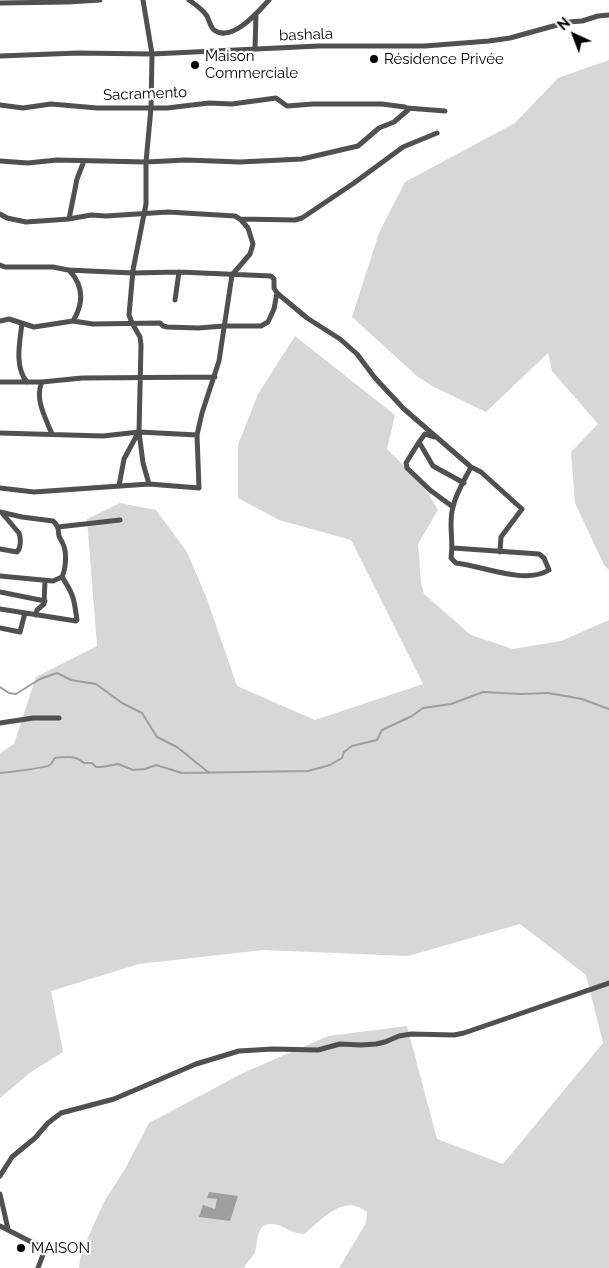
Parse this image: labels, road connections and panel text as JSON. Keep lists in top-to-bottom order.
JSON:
{
  "streets": {
    "street": ["bashala", "Sacramento"]
  },
  "places": ["Résidence Privée", "Maison Commerciale", "MAISON"],
  "north": "top left"
}
